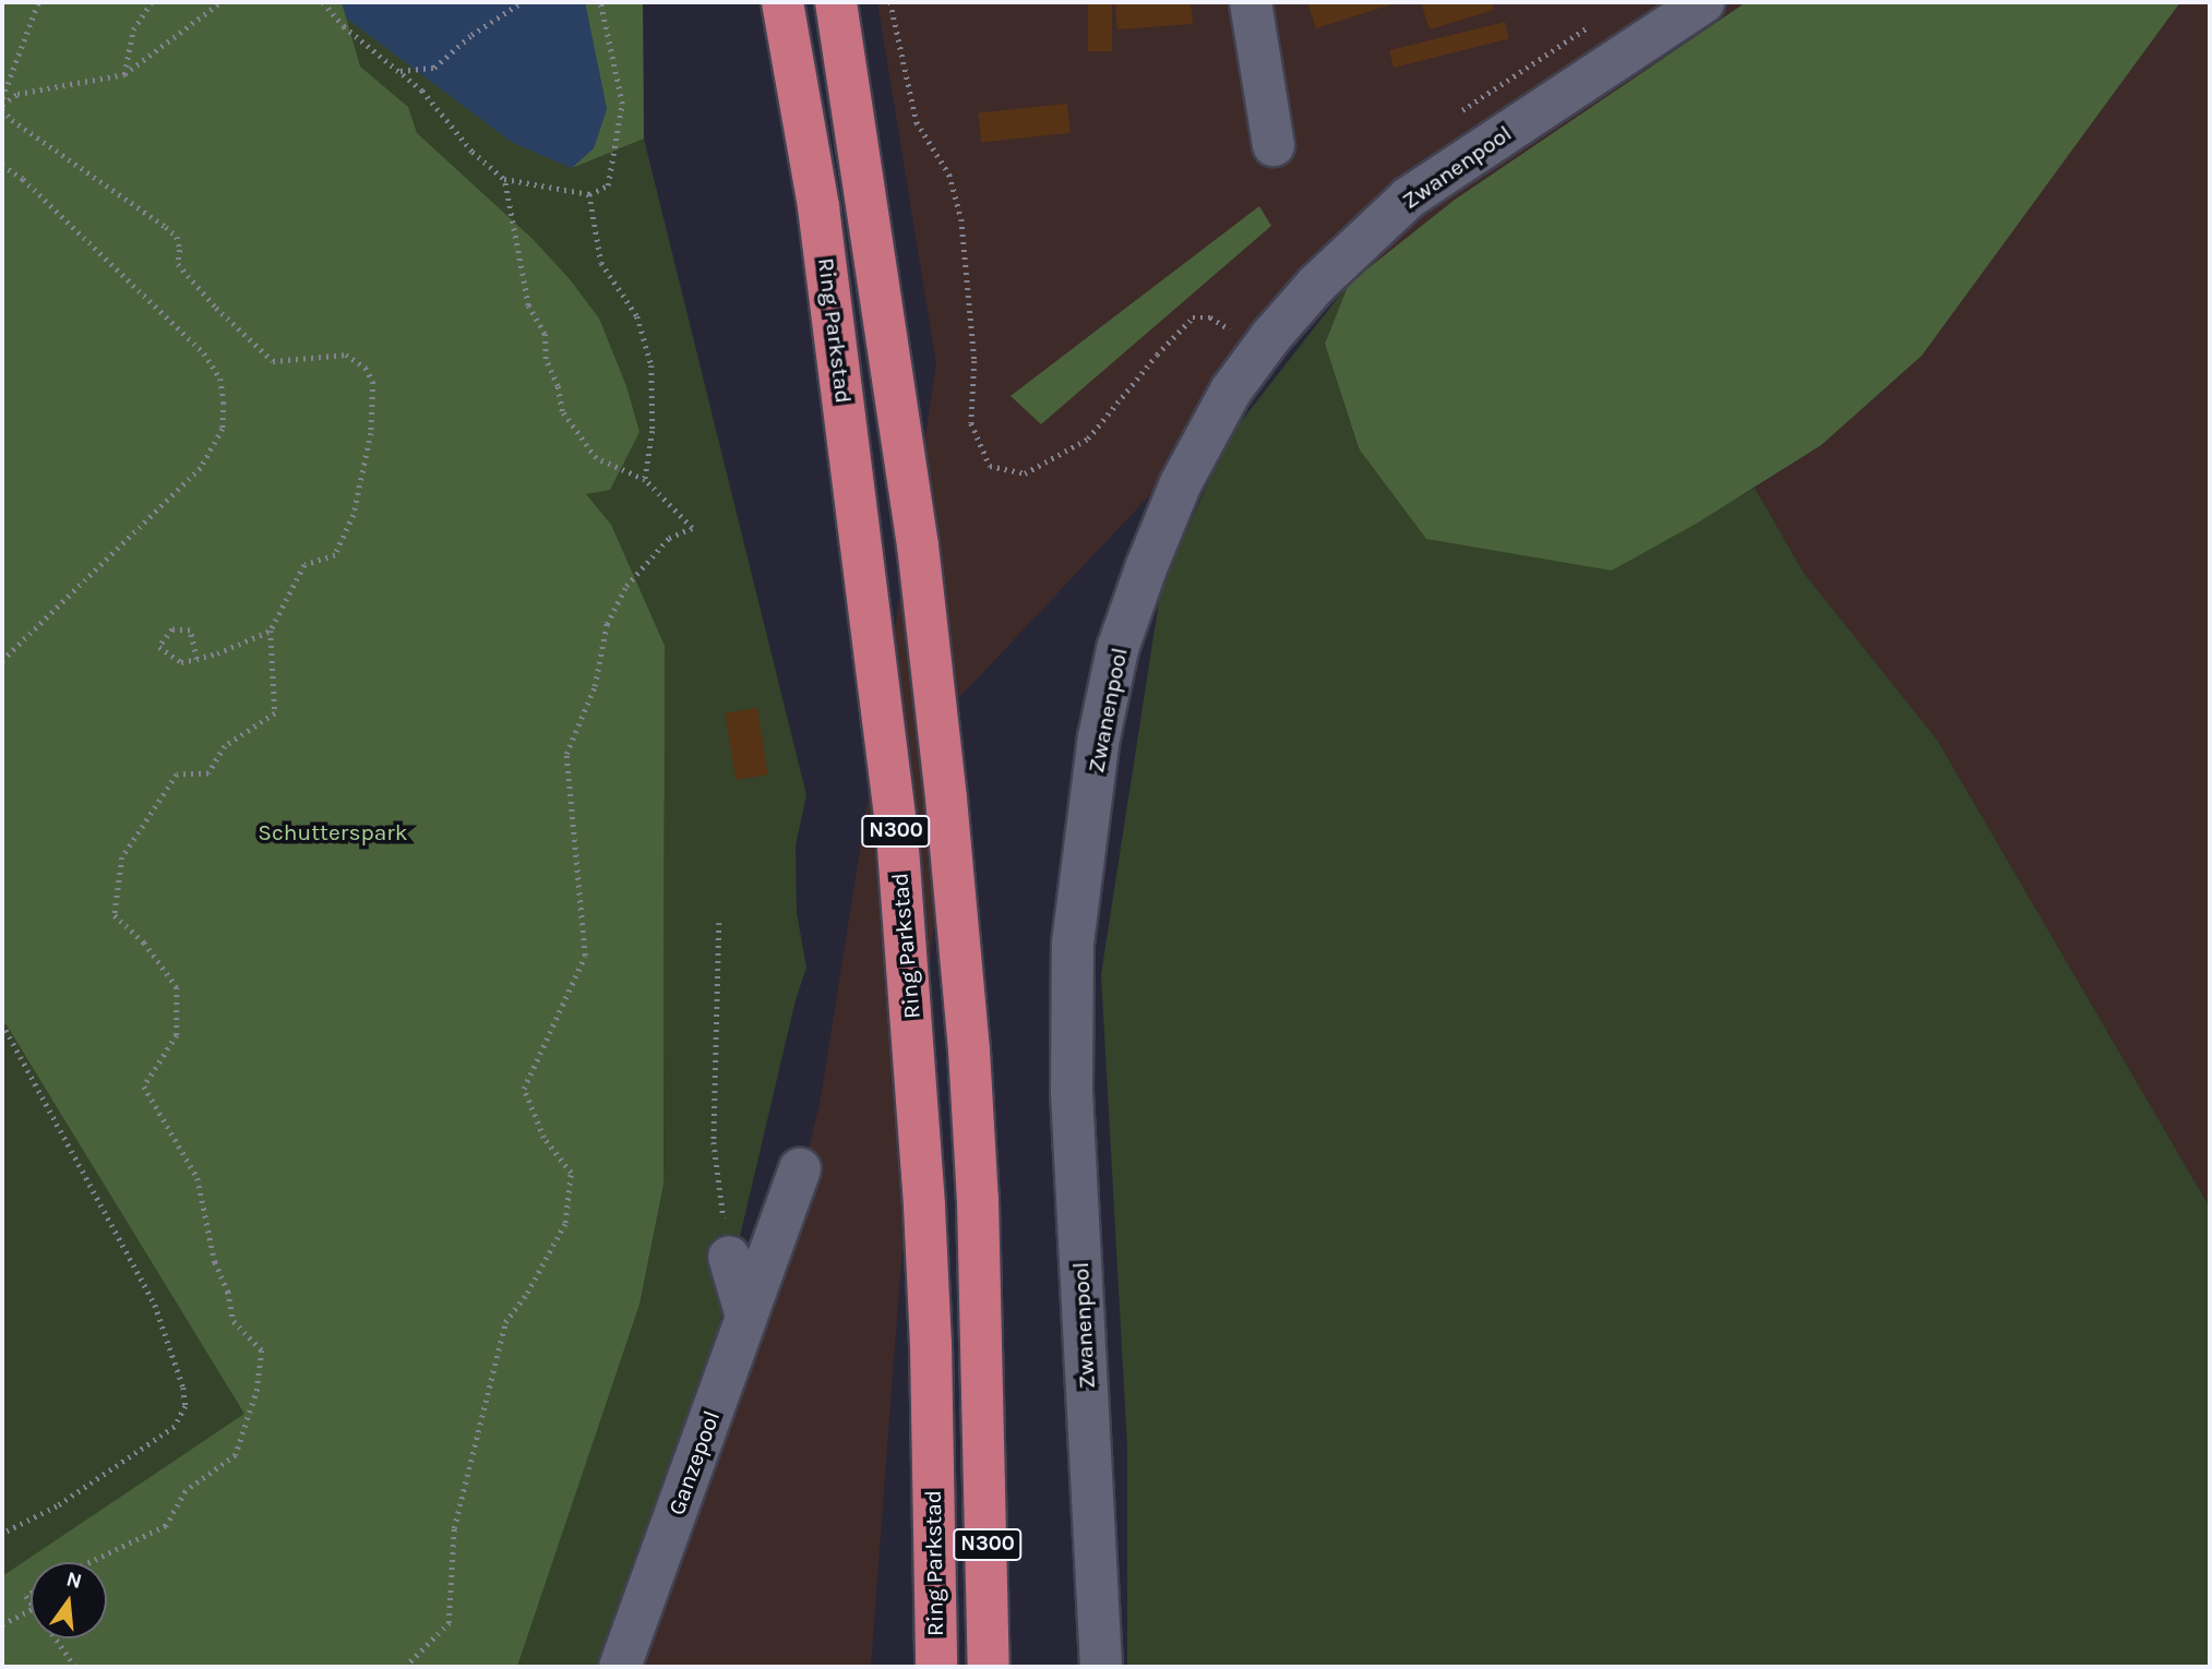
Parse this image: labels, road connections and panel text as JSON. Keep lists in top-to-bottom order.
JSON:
{
  "streets": {
    "highway": ["Ring Parkstad", "N300"],
    "street": ["Zwanenpool", "Ganzepool"]
  },
  "parks": ["Schutterspark"],
  "north": "top"
}
